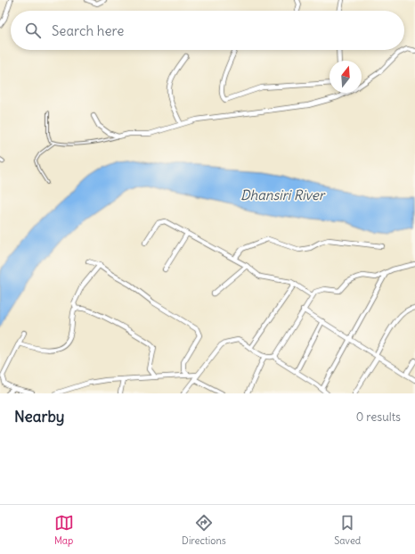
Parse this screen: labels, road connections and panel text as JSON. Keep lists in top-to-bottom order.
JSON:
{
  "water": ["Dhansiri River"],
  "north": "top",
  "page": {
    "search": "Search here",
    "heading": ["Nearby", "0 results"],
    "nav": ["Map", "Directions", "Saved"]
  }
}
